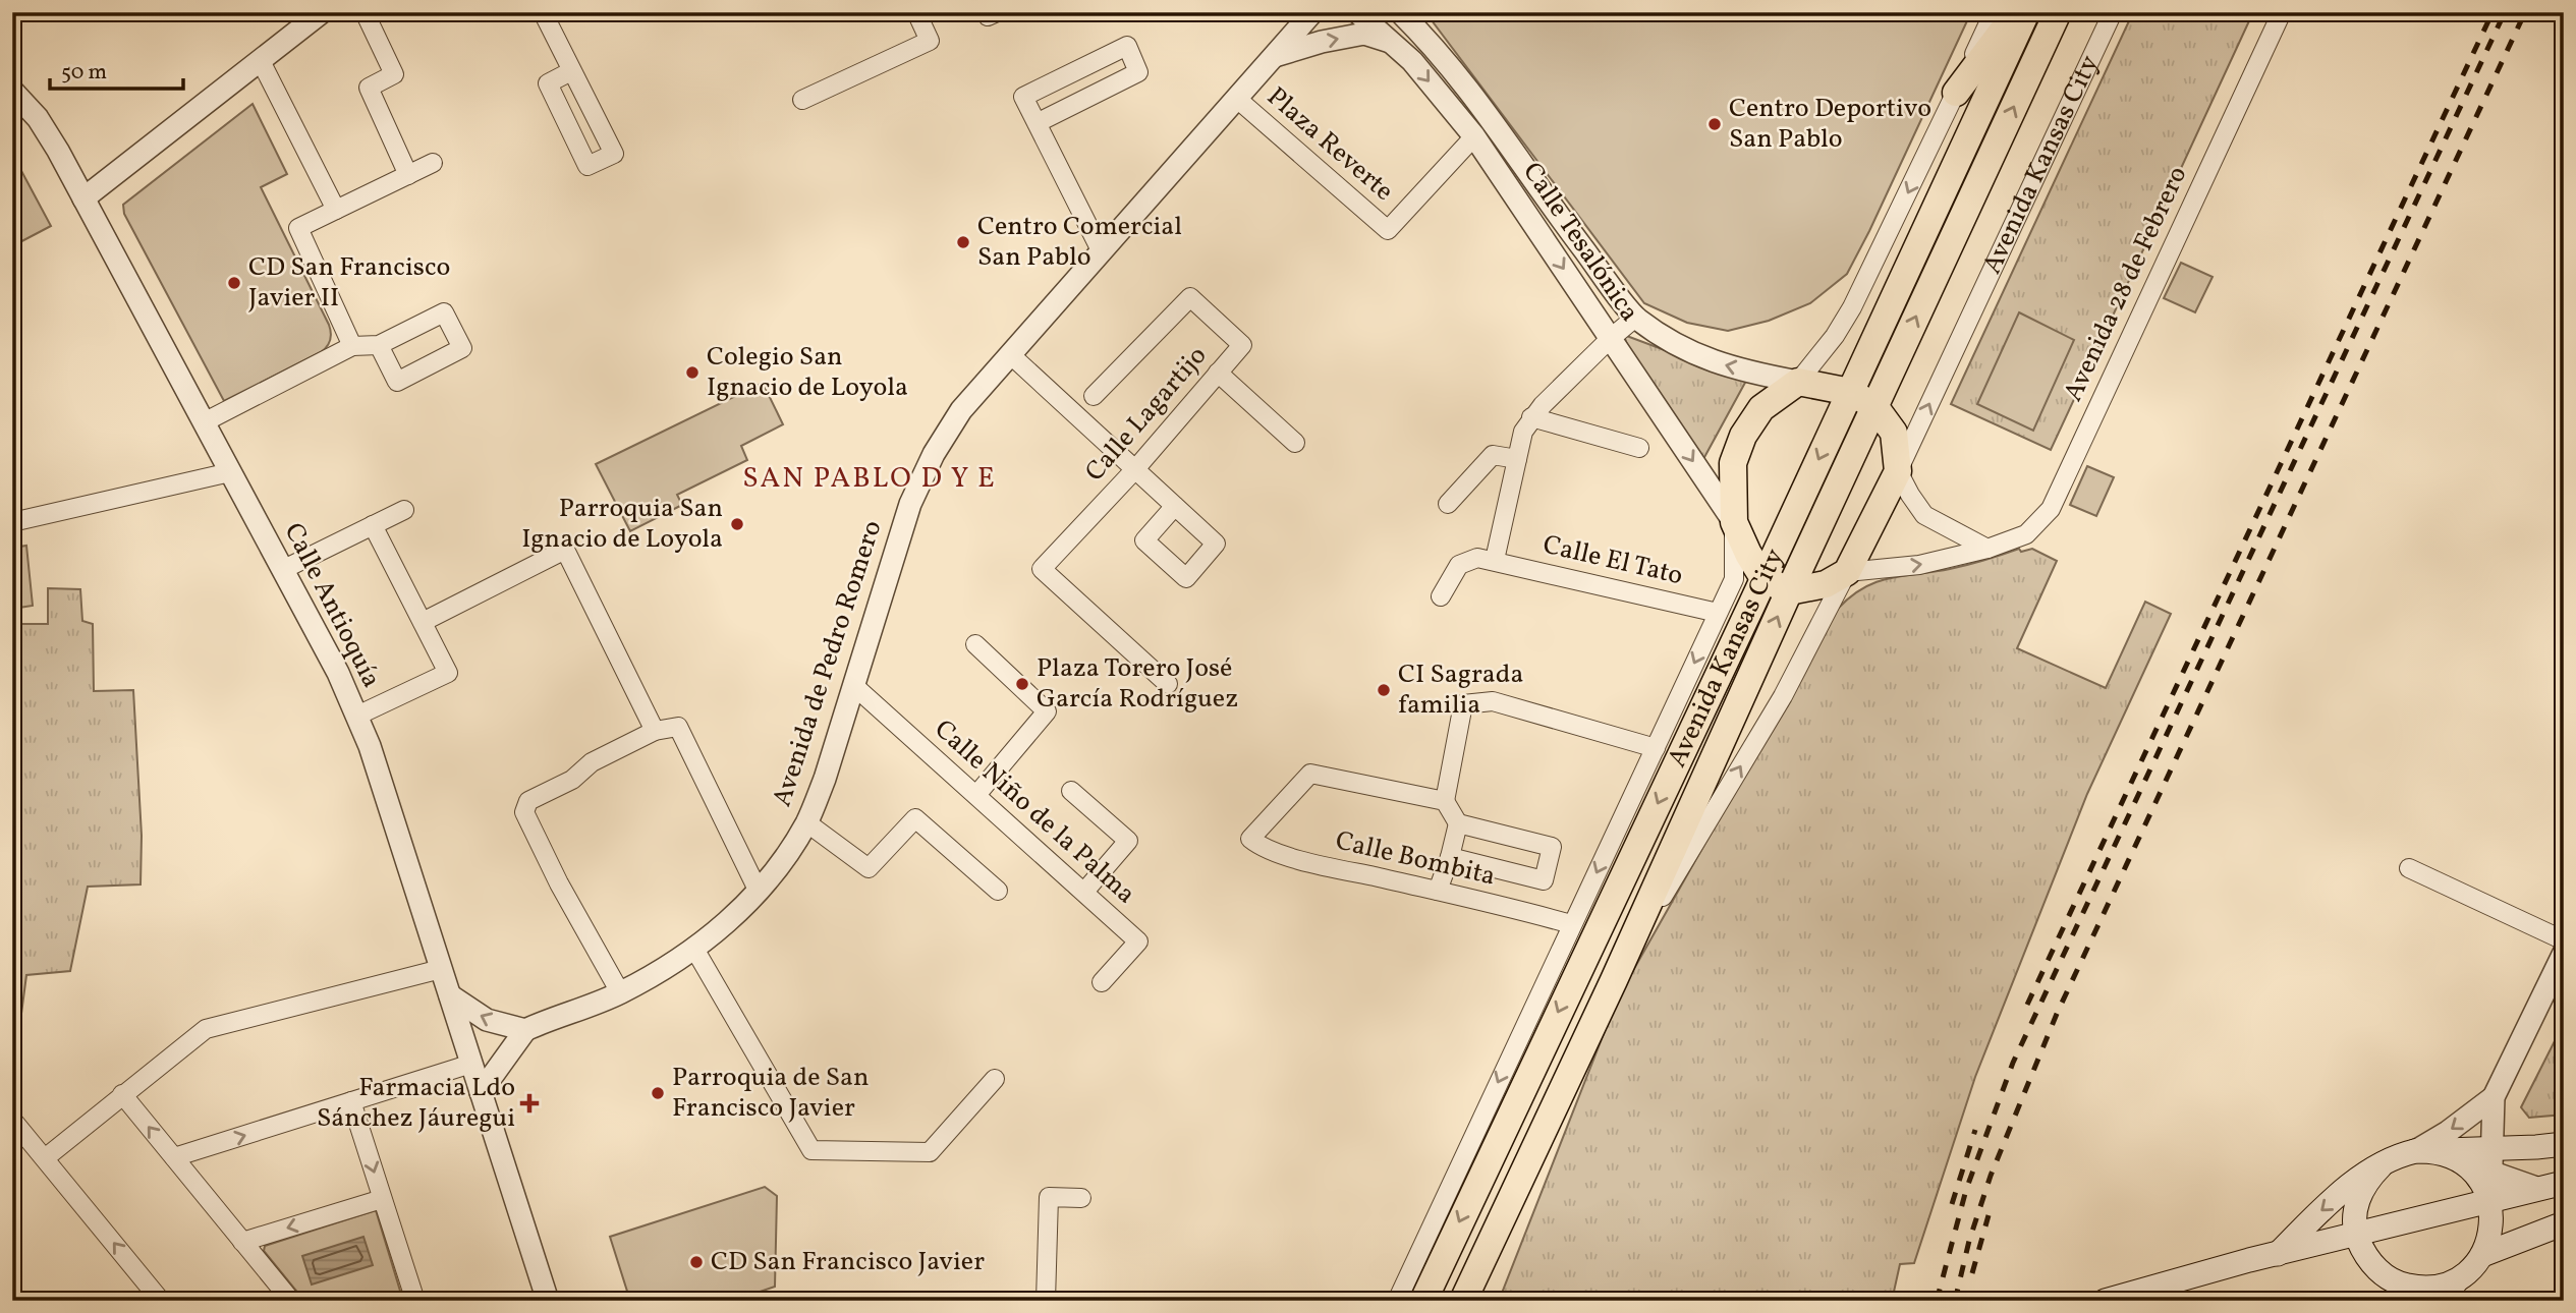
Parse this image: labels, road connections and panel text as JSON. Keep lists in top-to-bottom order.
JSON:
{
  "streets": {
    "main road": ["Avenida Kansas City"],
    "street": [
      "Plaza Reverte",
      "Calle Tesalónica",
      "Avenida 28 de Febrero",
      "Calle Lagartijo",
      "Calle El Tato",
      "Calle Antioquía",
      "Avenida de Pedro Romero",
      "Calle Niño de la Palma",
      "Calle Bombita"
    ]
  },
  "crossings": [
    ["Plaza Reverte", "Calle Tesalónica"],
    ["Plaza Reverte", "Avenida de Pedro Romero"],
    ["Avenida Kansas City", "Calle Tesalónica"],
    ["Avenida Kansas City", "Calle El Tato"],
    ["Avenida Kansas City", "Calle Bombita"],
    ["Avenida de Pedro Romero", "Calle Niño de la Palma"]
  ],
  "districts": ["SAN PABLO D Y E"],
  "places": {
    "other": [
      "Centro Deportivo San Pablo",
      "Centro Comercial San Pablo",
      "CD San Francisco Javier II",
      "Colegio San Ignacio de Loyola",
      "Parroquia San Ignacio de Loyola",
      "Plaza Torero José García Rodríguez",
      "CI Sagrada familia",
      "Parroquia de San Francisco Javier",
      "CD San Francisco Javier"
    ],
    "health": ["Farmacia Ldo Sánchez Jáuregui"]
  },
  "scale_bar": "50 m"
}
